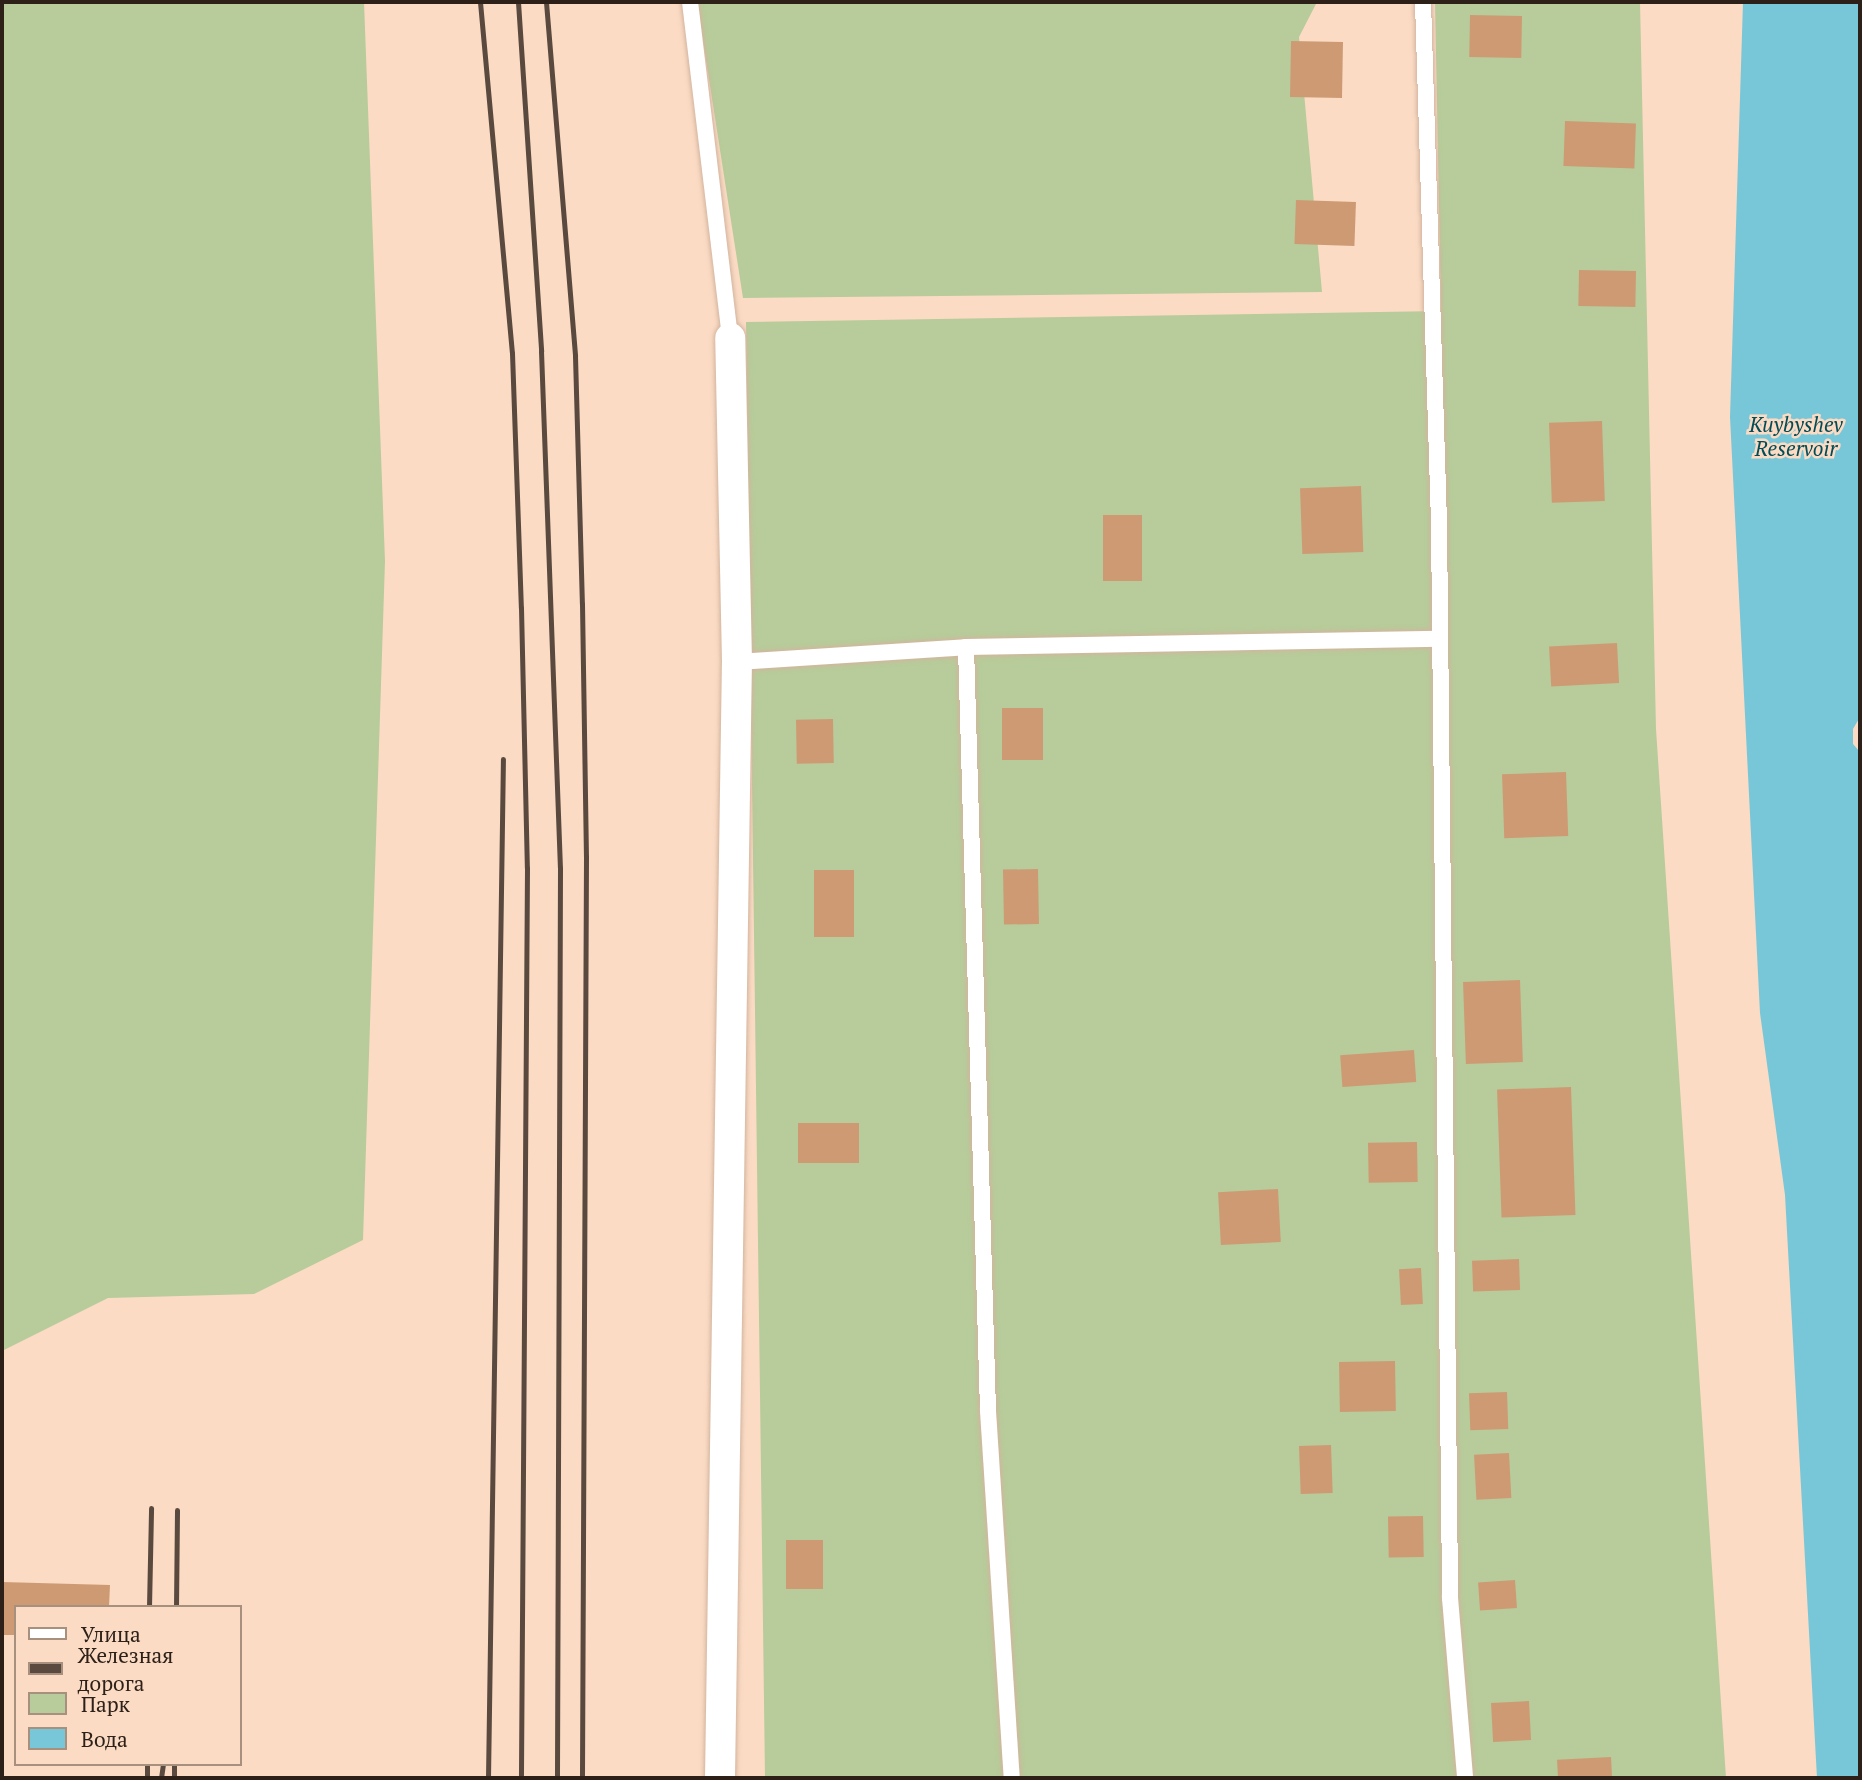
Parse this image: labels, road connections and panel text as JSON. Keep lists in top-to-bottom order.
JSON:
{
  "water": ["Kuybyshev Reservoir"],
  "legend": [
    "Улица",
    "Железная дорога",
    "Парк",
    "Вода"
  ]
}
